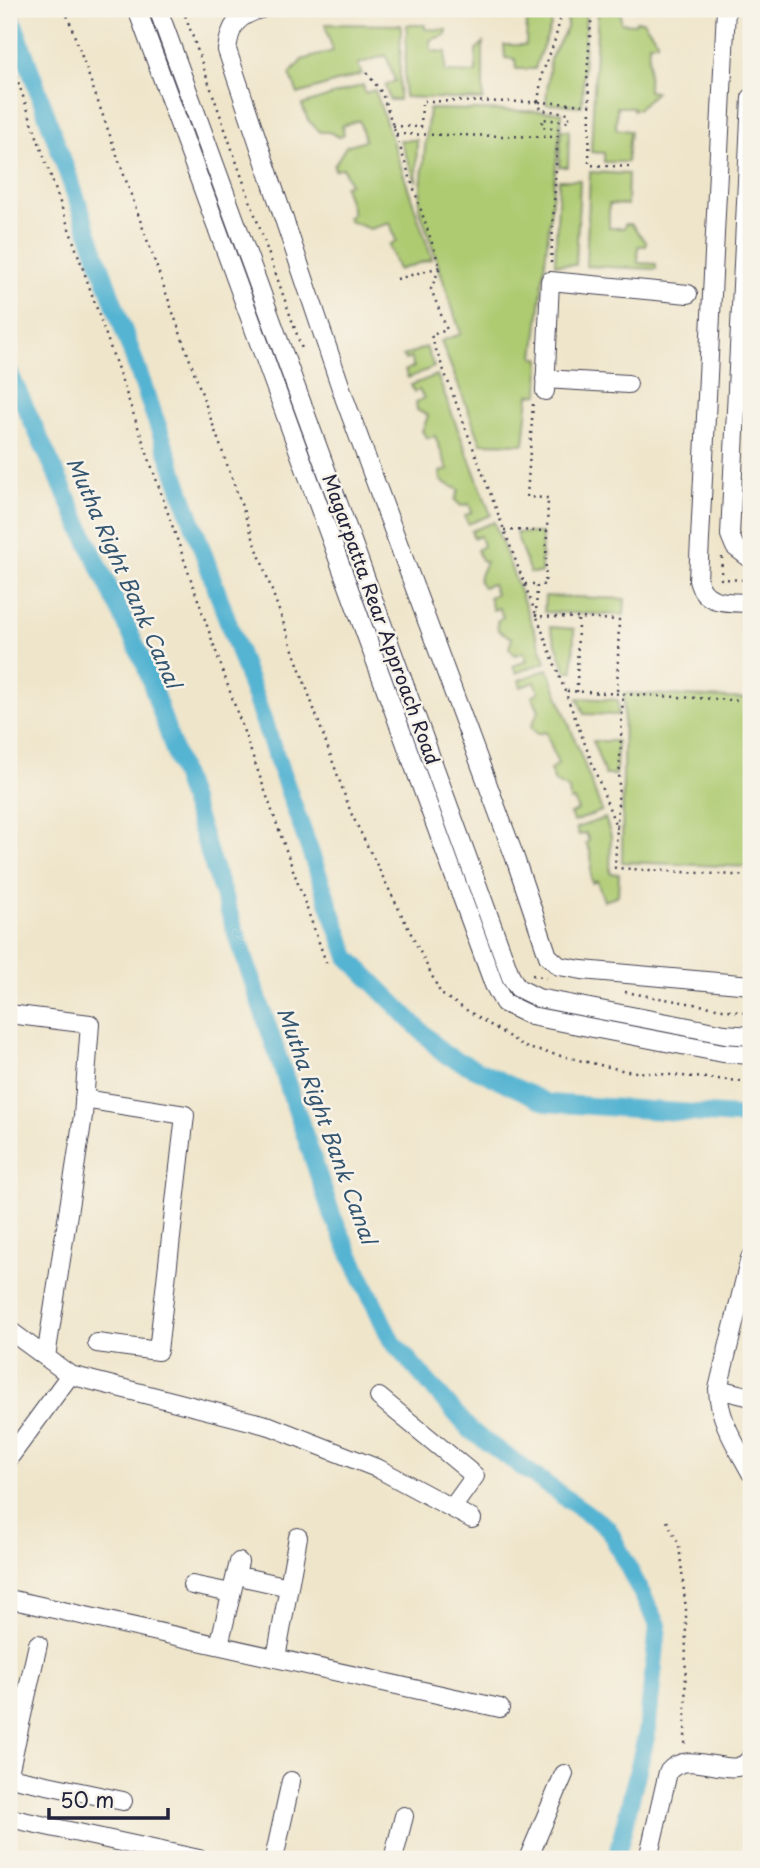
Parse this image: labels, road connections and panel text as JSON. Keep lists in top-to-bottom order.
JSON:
{
  "streets": {
    "street": ["Magarpatta Rear Approach Road"]
  },
  "water": ["Mutha Right Bank Canal"],
  "scale_bar": "50 m"
}
